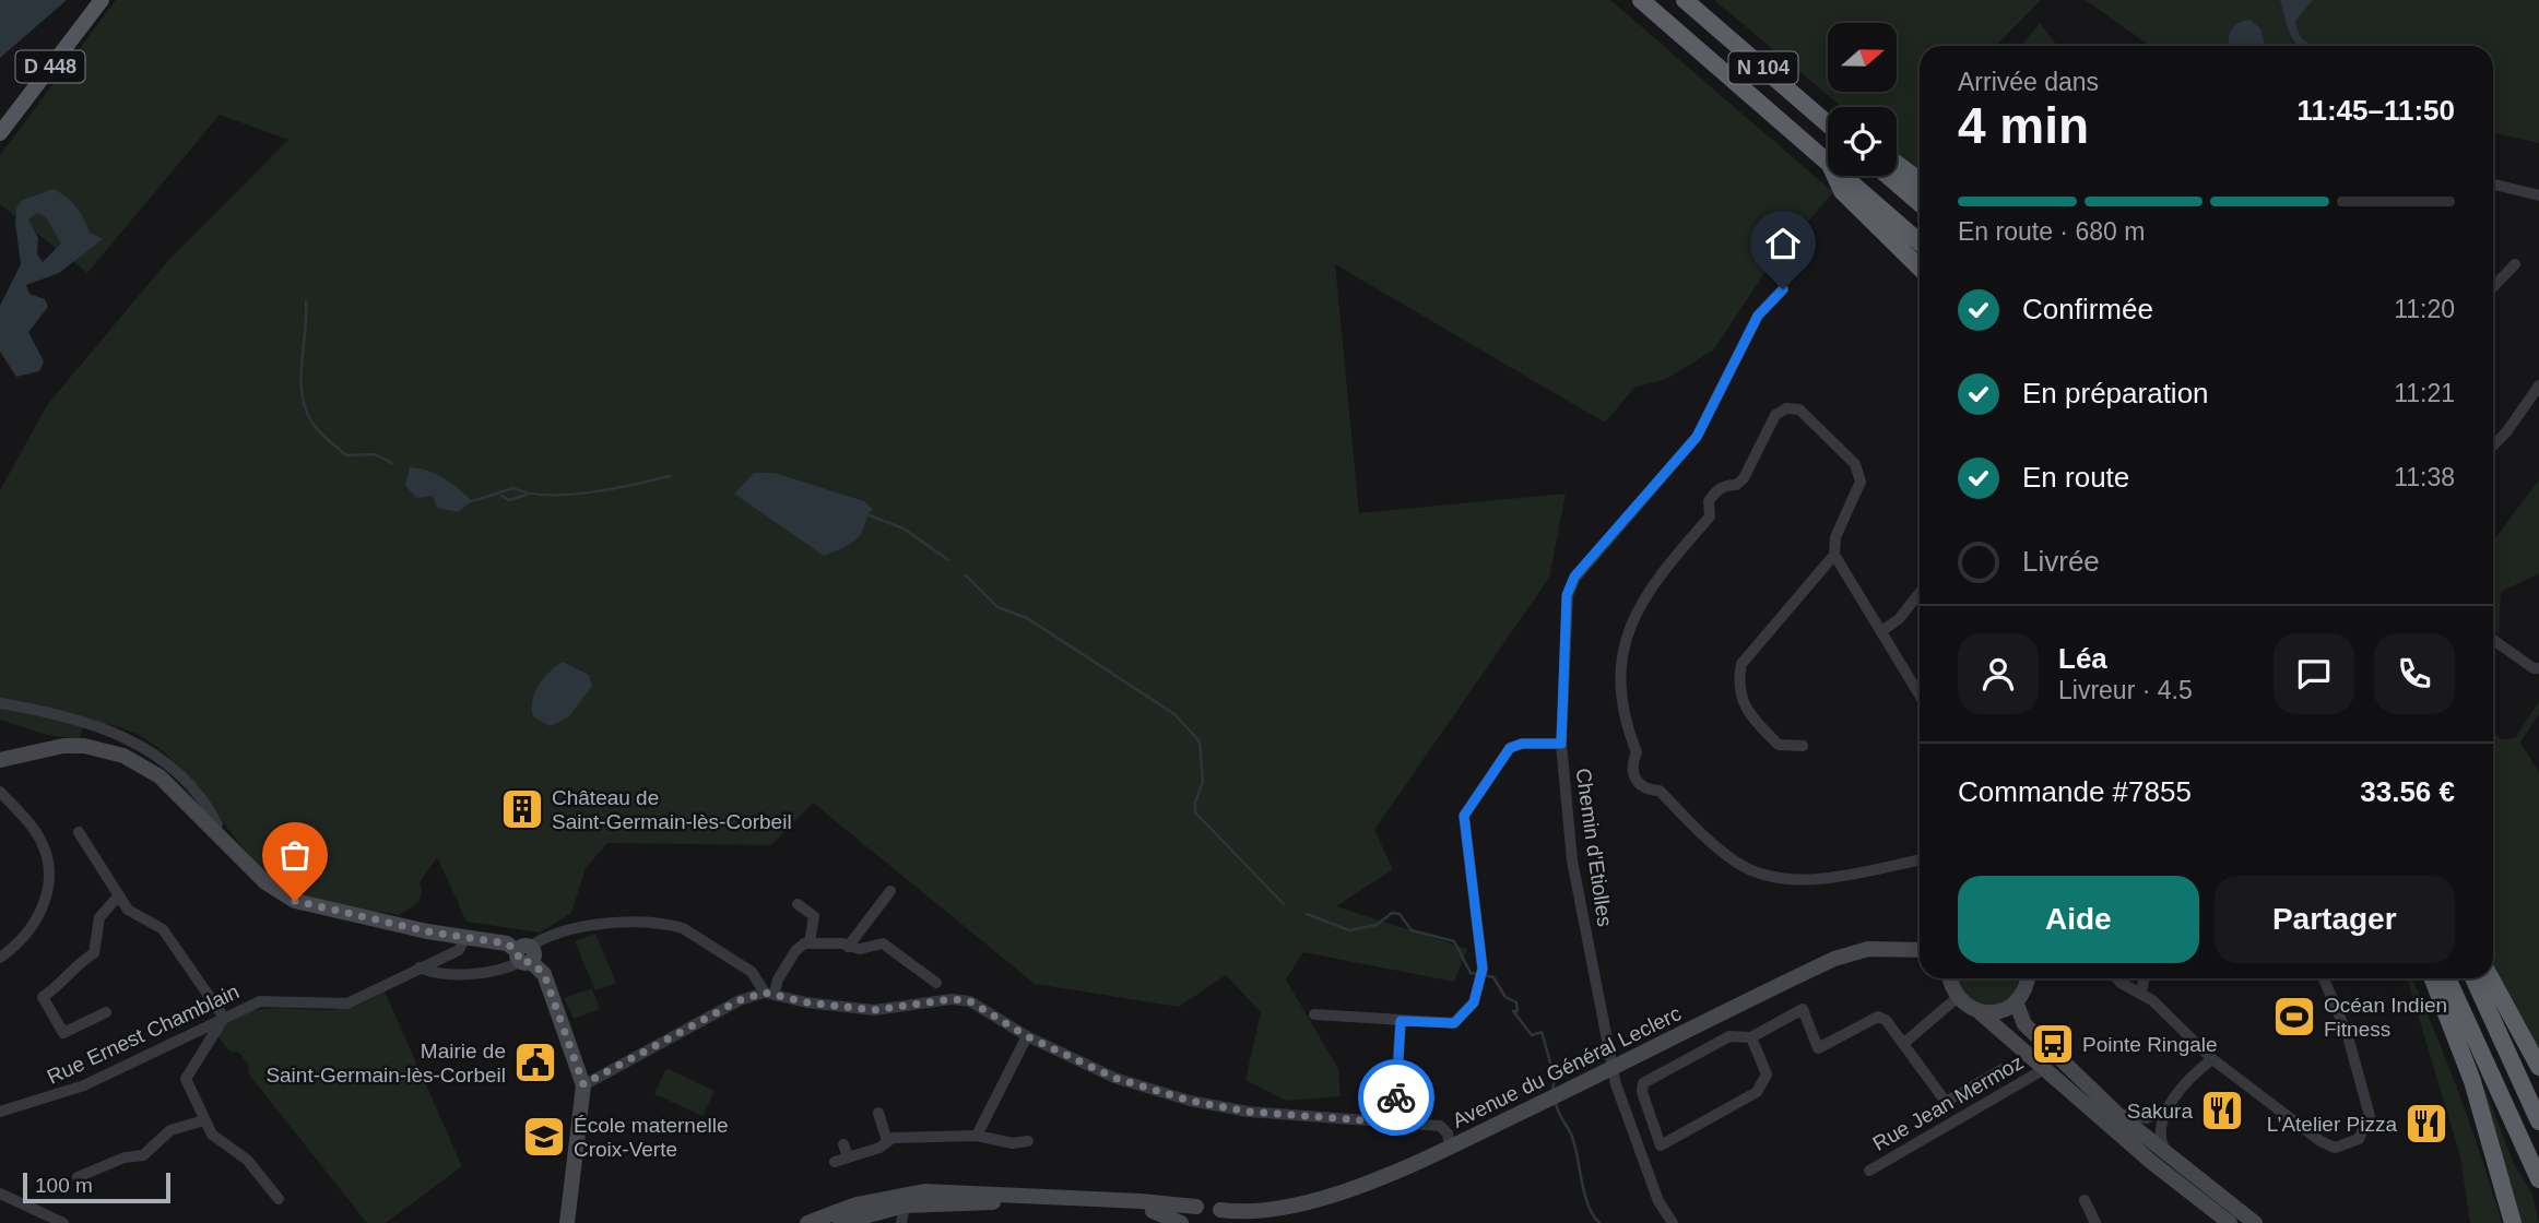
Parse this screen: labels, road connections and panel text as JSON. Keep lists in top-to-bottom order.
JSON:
{
  "streets": {
    "highway": ["N 104"],
    "main road": ["D 448", "Avenue du Général Leclerc"],
    "street": ["Chemin d'Etiolles", "Rue Ernest Chamblain", "Rue Jean Mermoz"]
  },
  "crossings": [
    ["Chemin d'Etiolles", "Avenue du Général Leclerc"]
  ],
  "places": {
    "building": ["Château de Saint-Germain-lès-Corbeil"],
    "sports": ["Océan Indien Fitness"],
    "bus stop": ["Pointe Ringale"],
    "public building": ["Mairie de Saint-Germain-lès-Corbeil"],
    "restaurant": ["Sakura", "L’Atelier Pizza"],
    "school or university": ["École maternelle Croix-Verte"]
  },
  "scale_bar": "100 m",
  "north": "right",
  "page": {
    "heading": ["4 min", "Arrivée dans", "11:45–11:50"],
    "panel": [
      "Léa",
      "Livreur · 4.5",
      "Commande #7855",
      "33.56 €"
    ],
    "bar": "En route · 680 m",
    "list": [
      ["Confirmée", "11:20"],
      ["En préparation", "11:21"],
      ["En route", "11:38"],
      "Livrée"
    ],
    "buttons": ["Aide", "Partager"],
    "scale": "100 m"
  }
}
